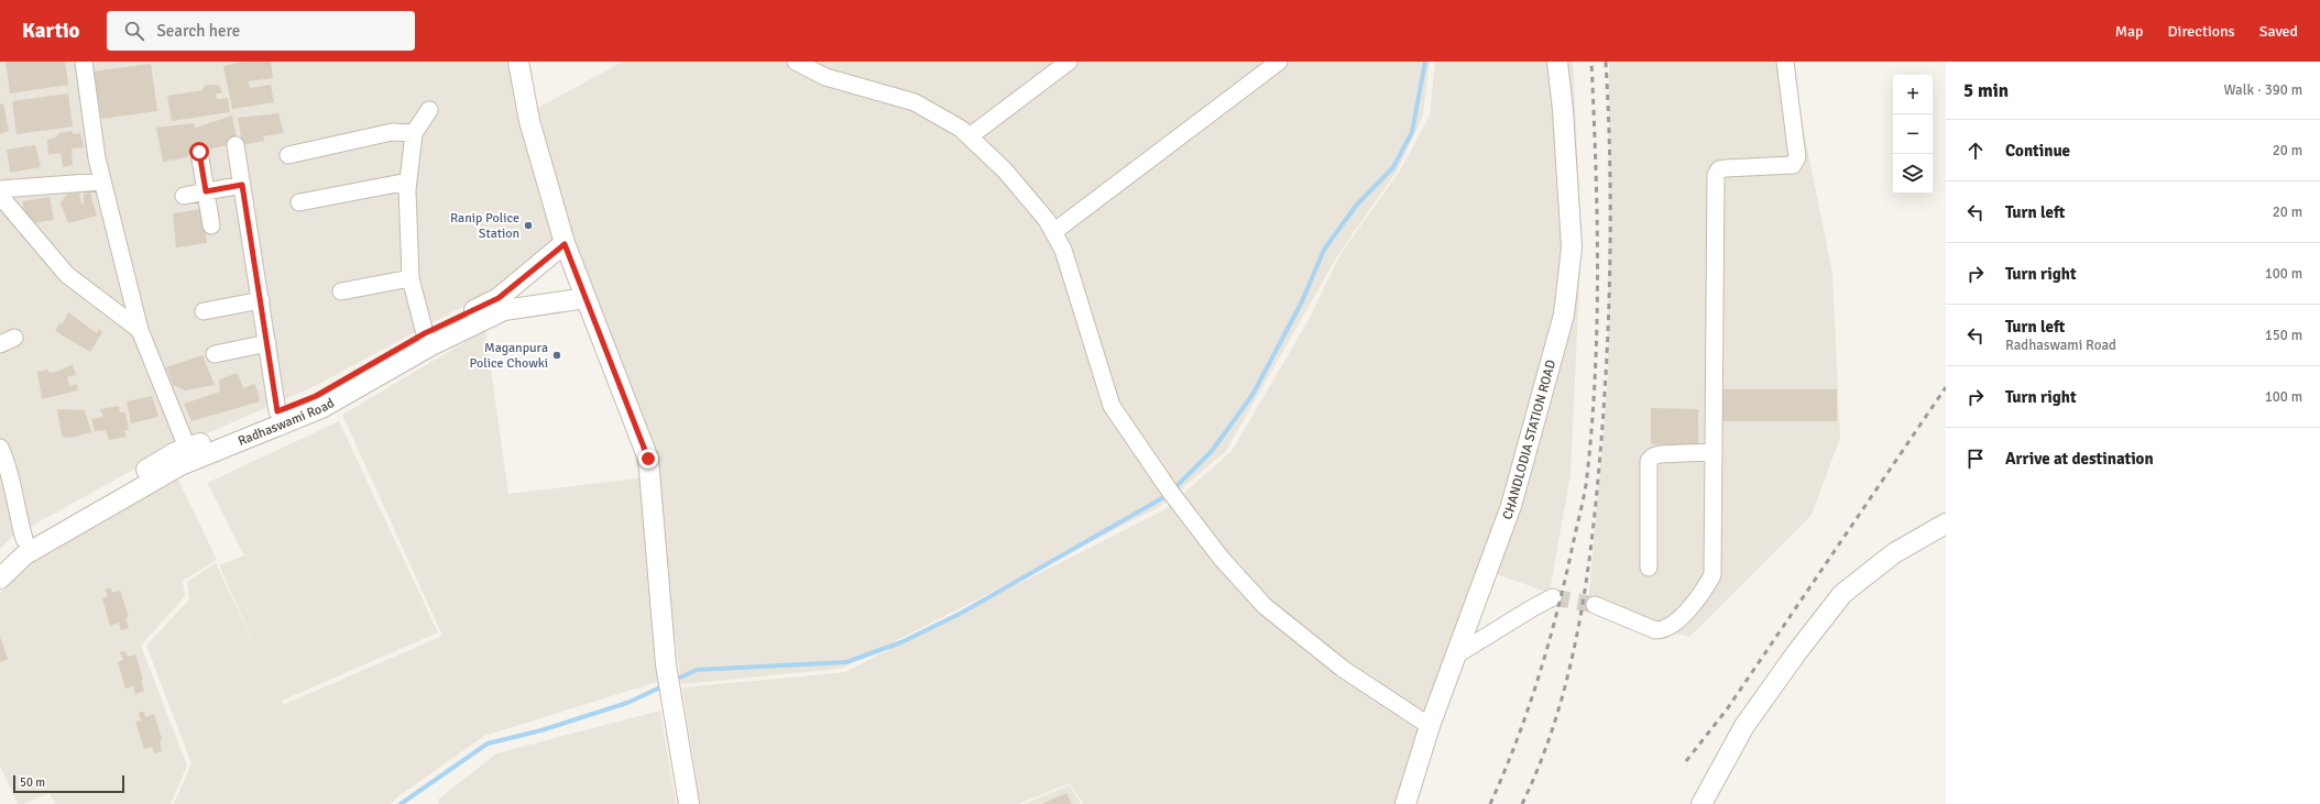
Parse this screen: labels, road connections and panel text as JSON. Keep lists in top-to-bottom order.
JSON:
{
  "streets": {
    "street": ["Radhaswami Road", "CHANDLODIA STATION ROAD"]
  },
  "places": ["Ranip Police Station", "Maganpura Police Chowki"],
  "scale_bar": "50 m",
  "page": {
    "header": "Kartio",
    "search": "Search here",
    "nav": ["Map", "Directions", "Saved"],
    "heading": ["5 min", "Walk · 390 m"],
    "map_buttons": ["+", "−"],
    "list": [
      ["Continue", "20 m"],
      ["Turn left", "20 m"],
      ["Turn right", "100 m"],
      ["Turn left", "Radhaswami Road", "150 m"],
      ["Turn right", "100 m"],
      "Arrive at destination"
    ],
    "scale": "50 m"
  }
}
